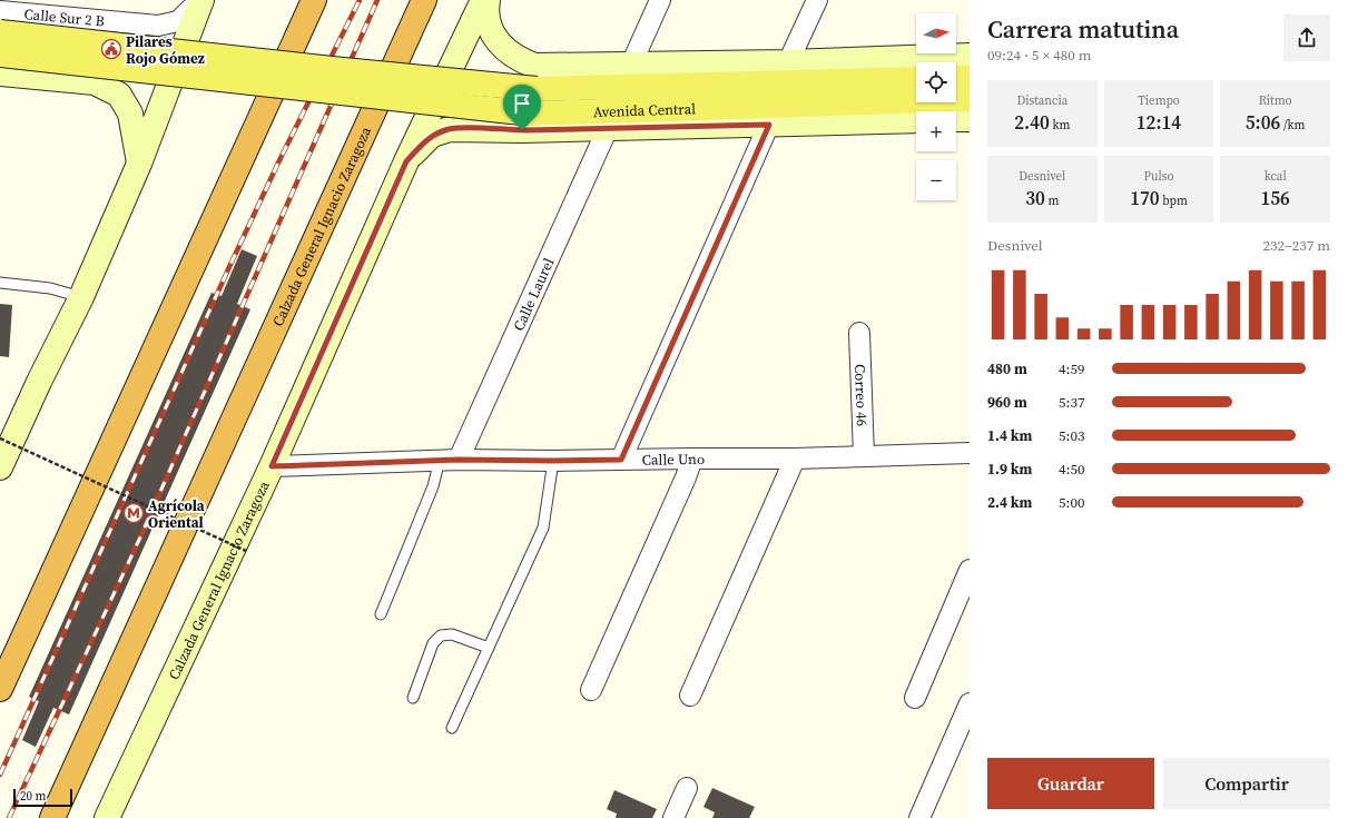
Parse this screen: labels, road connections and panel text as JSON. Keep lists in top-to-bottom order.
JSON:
{
  "streets": {
    "highway": ["Calzada General Ignacio Zaragoza"],
    "main road": ["Avenida Central"],
    "street": [
      "Calle Sur 2 B",
      "Calle Laurel",
      "Correo 46",
      "Calle Uno"
    ]
  },
  "crossings": [
    ["Avenida Central", "Calzada General Ignacio Zaragoza"],
    ["Avenida Central", "Calle Laurel"],
    ["Calzada General Ignacio Zaragoza", "Calle Uno"],
    ["Calle Laurel", "Calle Uno"],
    ["Correo 46", "Calle Uno"]
  ],
  "places": {
    "public building": ["Pilares Rojo Gómez"],
    "metro station": ["Agrícola Oriental"]
  },
  "scale_bar": "20 m",
  "north": "right",
  "page": {
    "heading": ["Carrera matutina", "09:24 · 5 × 480 m"],
    "map_buttons": ["+", "−"],
    "stats": [
      ["Distancia", "2.40 km"],
      ["Tiempo", "12:14"],
      ["Ritmo", "5:06 /km"],
      ["Desnivel", "30 m"],
      ["Pulso", "170 bpm"],
      ["kcal", "156"]
    ],
    "chart": ["Desnivel", "232–237 m"],
    "list": [
      {
        "name": "480 m",
        "note": "4:59"
      },
      {
        "name": "960 m",
        "note": "5:37"
      },
      {
        "name": "1.4 km",
        "note": "5:03"
      },
      {
        "name": "1.9 km",
        "note": "4:50"
      },
      {
        "name": "2.4 km",
        "note": "5:00"
      }
    ],
    "buttons": ["Guardar", "Compartir"],
    "scale": "20 m"
  }
}
